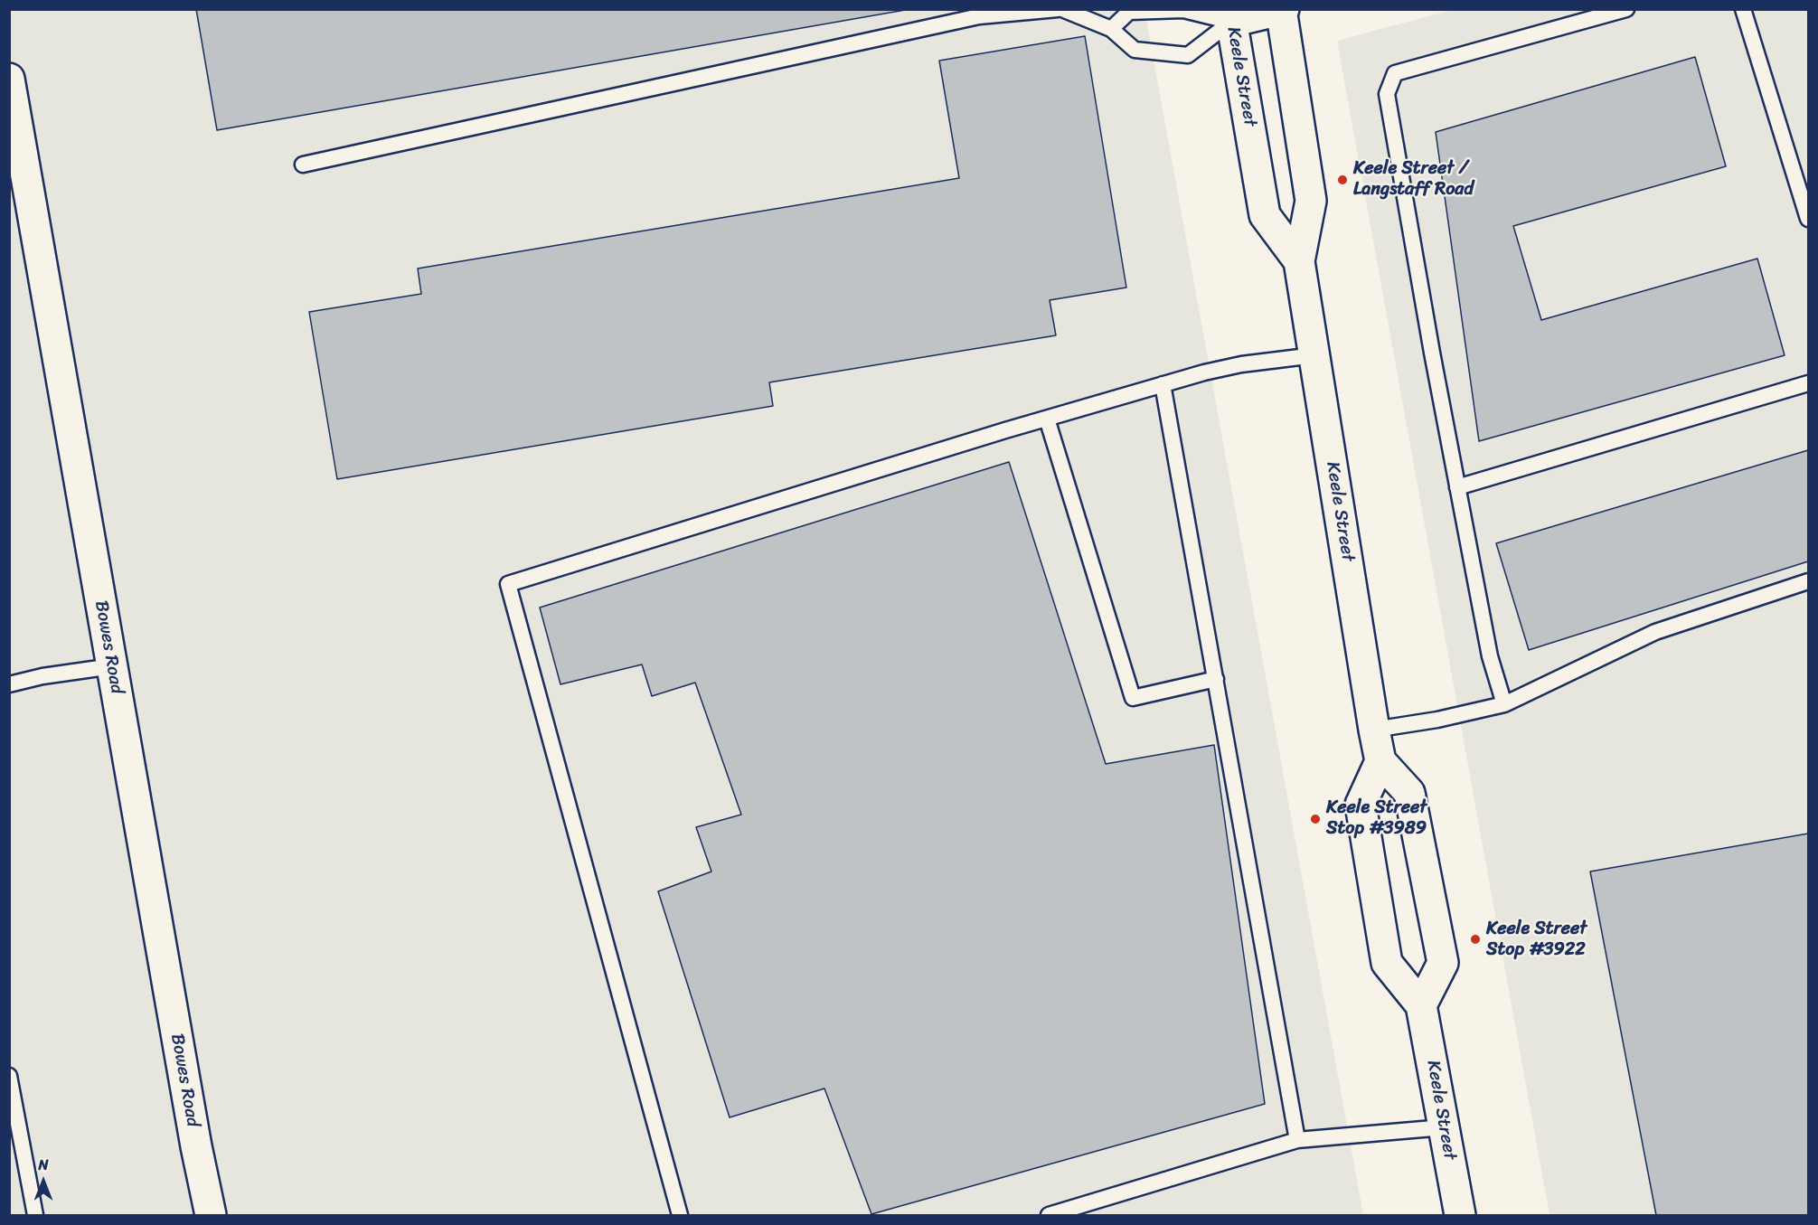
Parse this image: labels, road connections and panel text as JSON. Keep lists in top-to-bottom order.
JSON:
{
  "streets": {
    "main road": ["Keele Street", "Bowes Road"]
  },
  "places": ["Keele Street / Langstaff Road", "Keele Street Stop #3989", "Keele Street Stop #3922"],
  "north": "top"
}
